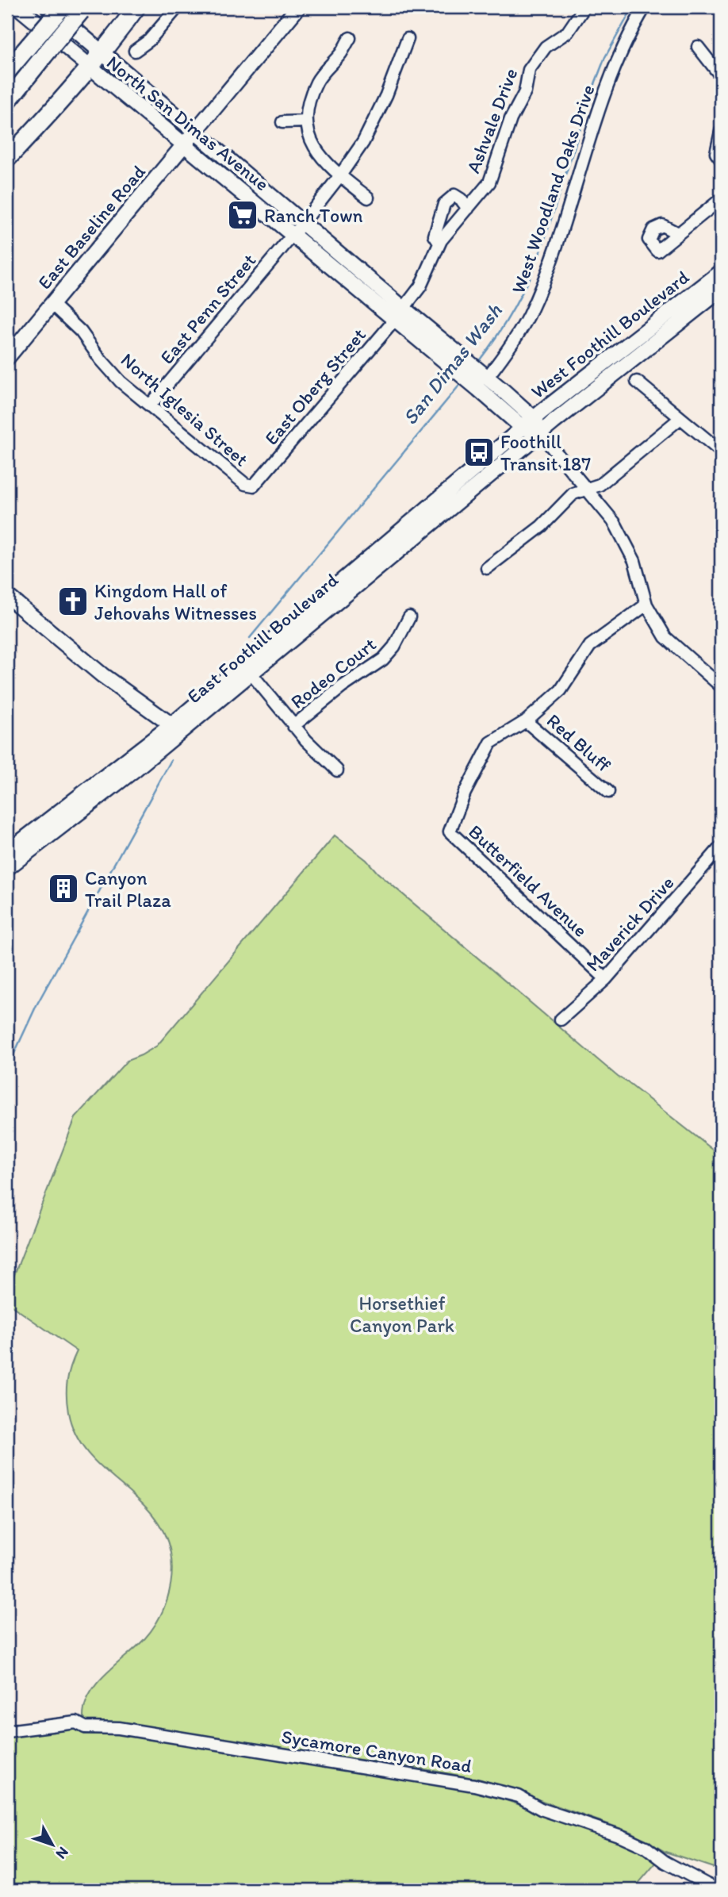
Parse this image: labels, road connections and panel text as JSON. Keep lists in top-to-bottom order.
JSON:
{
  "streets": {
    "main road": [
      "North San Dimas Avenue",
      "East Baseline Road",
      "West Foothill Boulevard",
      "East Foothill Boulevard"
    ],
    "street": [
      "Ashvale Drive",
      "West Woodland Oaks Drive",
      "East Penn Street",
      "East Oberg Street",
      "North Iglesia Street",
      "Rodeo Court",
      "Red Bluff",
      "Butterfield Avenue",
      "Maverick Drive",
      "Sycamore Canyon Road"
    ]
  },
  "crossings": [
    ["Ashvale Drive", "North San Dimas Avenue"],
    ["Ashvale Drive", "East Oberg Street"],
    ["North San Dimas Avenue", "West Woodland Oaks Drive"],
    ["North San Dimas Avenue", "East Baseline Road"],
    ["North San Dimas Avenue", "East Penn Street"],
    ["North San Dimas Avenue", "West Foothill Boulevard"],
    ["North San Dimas Avenue", "East Oberg Street"],
    ["North San Dimas Avenue", "East Foothill Boulevard"],
    ["East Baseline Road", "North Iglesia Street"],
    ["East Penn Street", "North Iglesia Street"],
    ["West Foothill Boulevard", "East Foothill Boulevard"],
    ["East Oberg Street", "North Iglesia Street"],
    ["Red Bluff", "Butterfield Avenue"],
    ["Butterfield Avenue", "Maverick Drive"]
  ],
  "water": ["San Dimas Wash"],
  "parks": ["Horsethief Canyon Park"],
  "places": {
    "supermarket": ["Ranch Town"],
    "bus stop": ["Foothill Transit 187"],
    "church": ["Kingdom Hall of Jehovahs Witnesses"],
    "building": ["Canyon Trail Plaza"]
  },
  "north": "bottom right"
}
